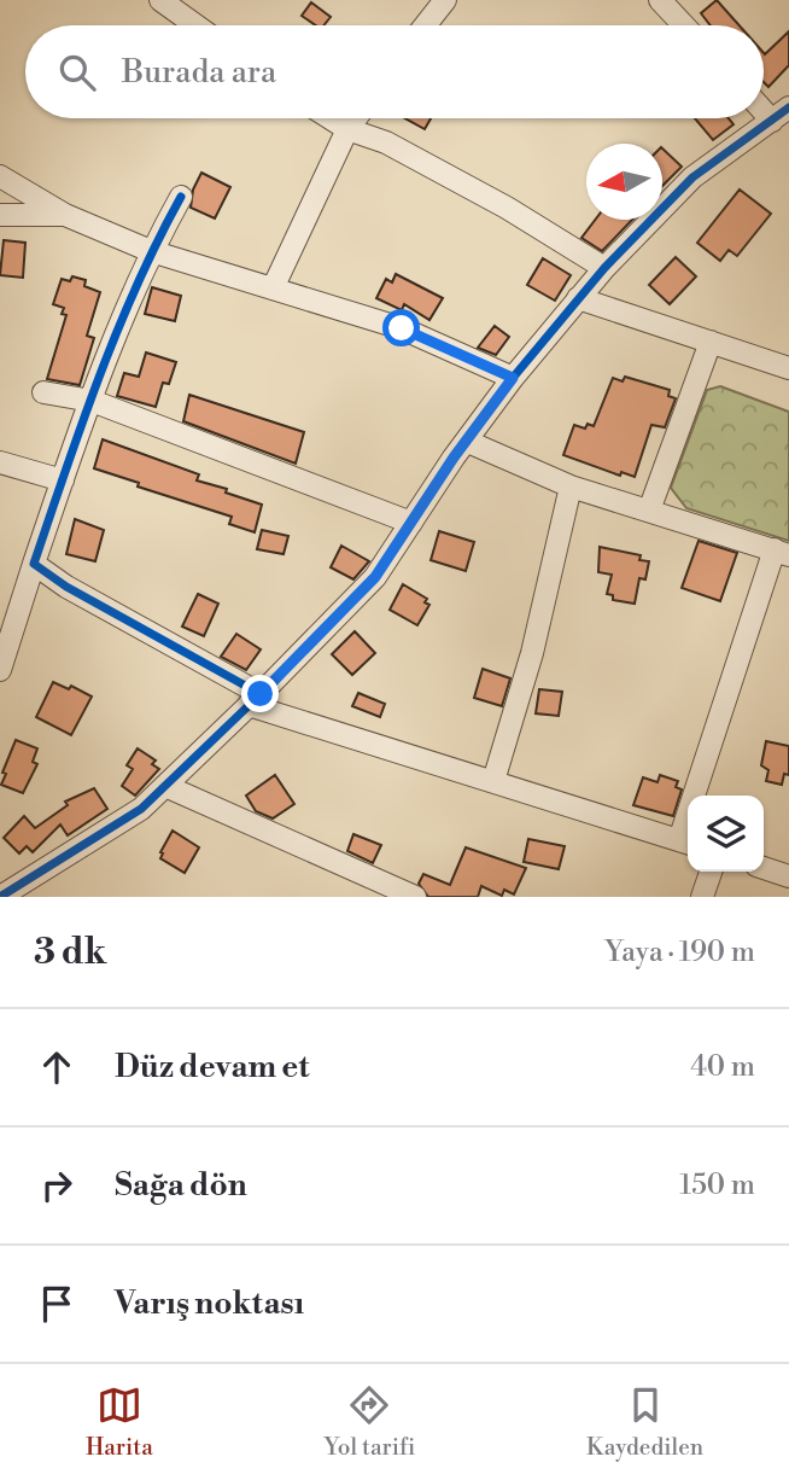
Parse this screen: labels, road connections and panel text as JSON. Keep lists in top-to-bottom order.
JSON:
{
  "north": "left",
  "page": {
    "search": "Burada ara",
    "heading": ["3 dk", "Yaya · 190 m"],
    "list": [
      ["Düz devam et", "40 m"],
      ["Sağa dön", "150 m"],
      "Varış noktası"
    ],
    "nav": ["Harita", "Yol tarifi", "Kaydedilen"]
  }
}
